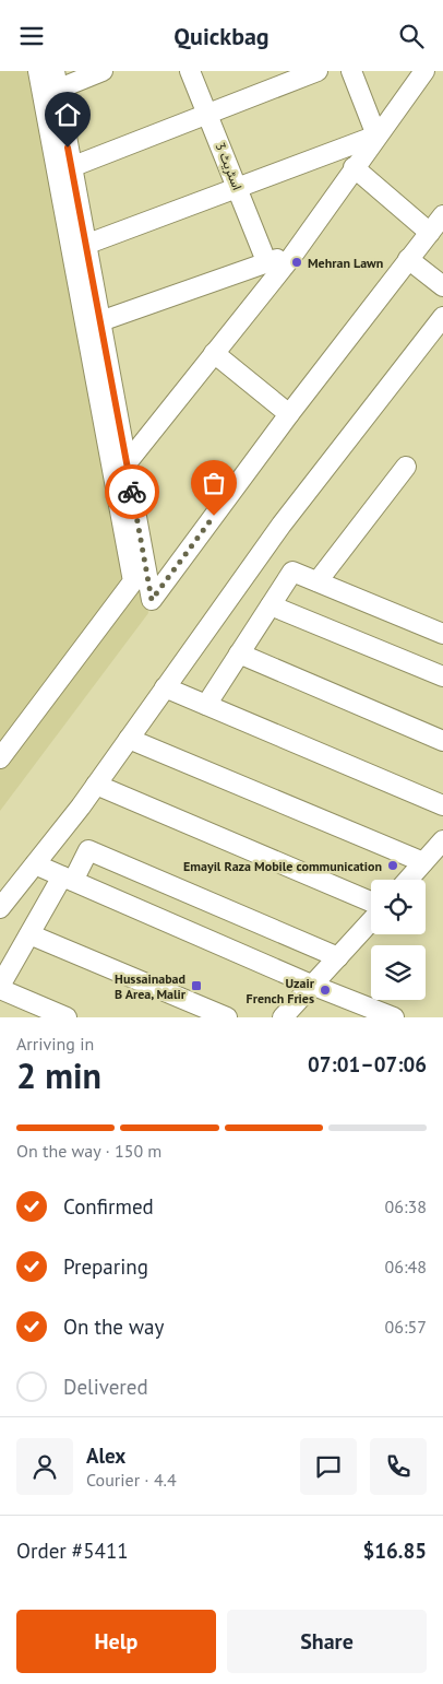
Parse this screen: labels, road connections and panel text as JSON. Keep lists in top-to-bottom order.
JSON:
{
  "streets": {
    "street": ["اسٹریٹ 3"]
  },
  "places": {
    "other": ["Mehran Lawn", "Emayil Raza Mobile communication", "Uzair French Fries"],
    "transit": ["Hussainabad B Area, Malir"]
  },
  "page": {
    "header": "Quickbag",
    "heading": ["2 min", "Arriving in", "07:01–07:06"],
    "panel": [
      "Alex",
      "Courier · 4.4",
      "Order #5411",
      "$16.85"
    ],
    "bar": "On the way · 150 m",
    "list": [
      ["Confirmed", "06:38"],
      ["Preparing", "06:48"],
      ["On the way", "06:57"],
      "Delivered"
    ],
    "buttons": ["Help", "Share"]
  }
}
